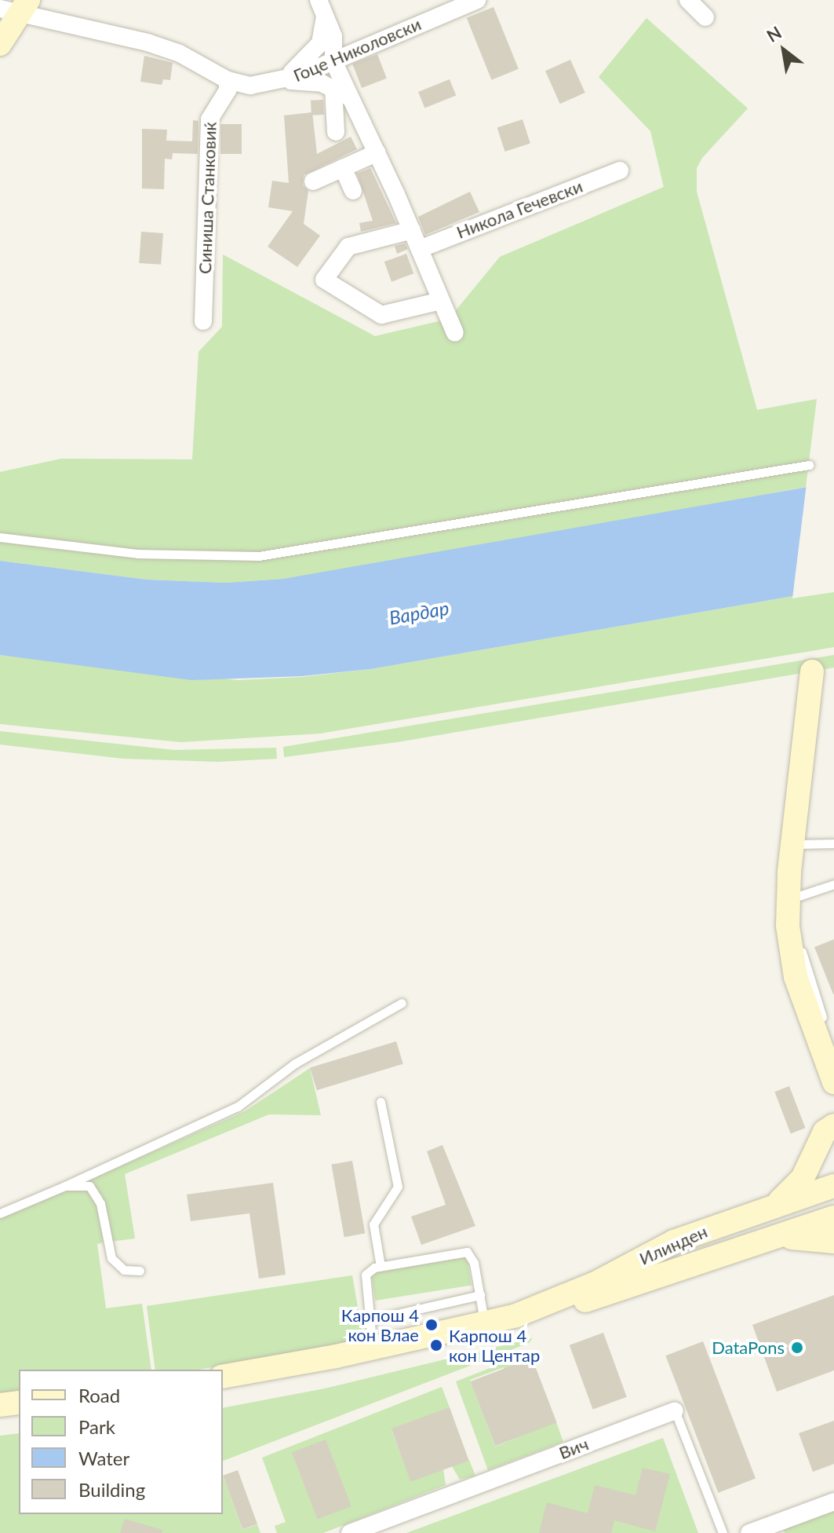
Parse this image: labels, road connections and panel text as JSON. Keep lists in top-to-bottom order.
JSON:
{
  "streets": {
    "street": [
      "Гоце Николовски",
      "Синиша Станковиќ",
      "Никола Гечевски",
      "Илинден",
      "Вич"
    ]
  },
  "crossings": [
    ["Гоце Николовски", "Синиша Станковиќ"]
  ],
  "water": ["Вардар"],
  "places": ["Карпош 4 кон Влае", "Карпош 4 кон Центар", "DataPons"],
  "legend": [
    "Road",
    "Park",
    "Water",
    "Building"
  ],
  "north": "top left"
}
